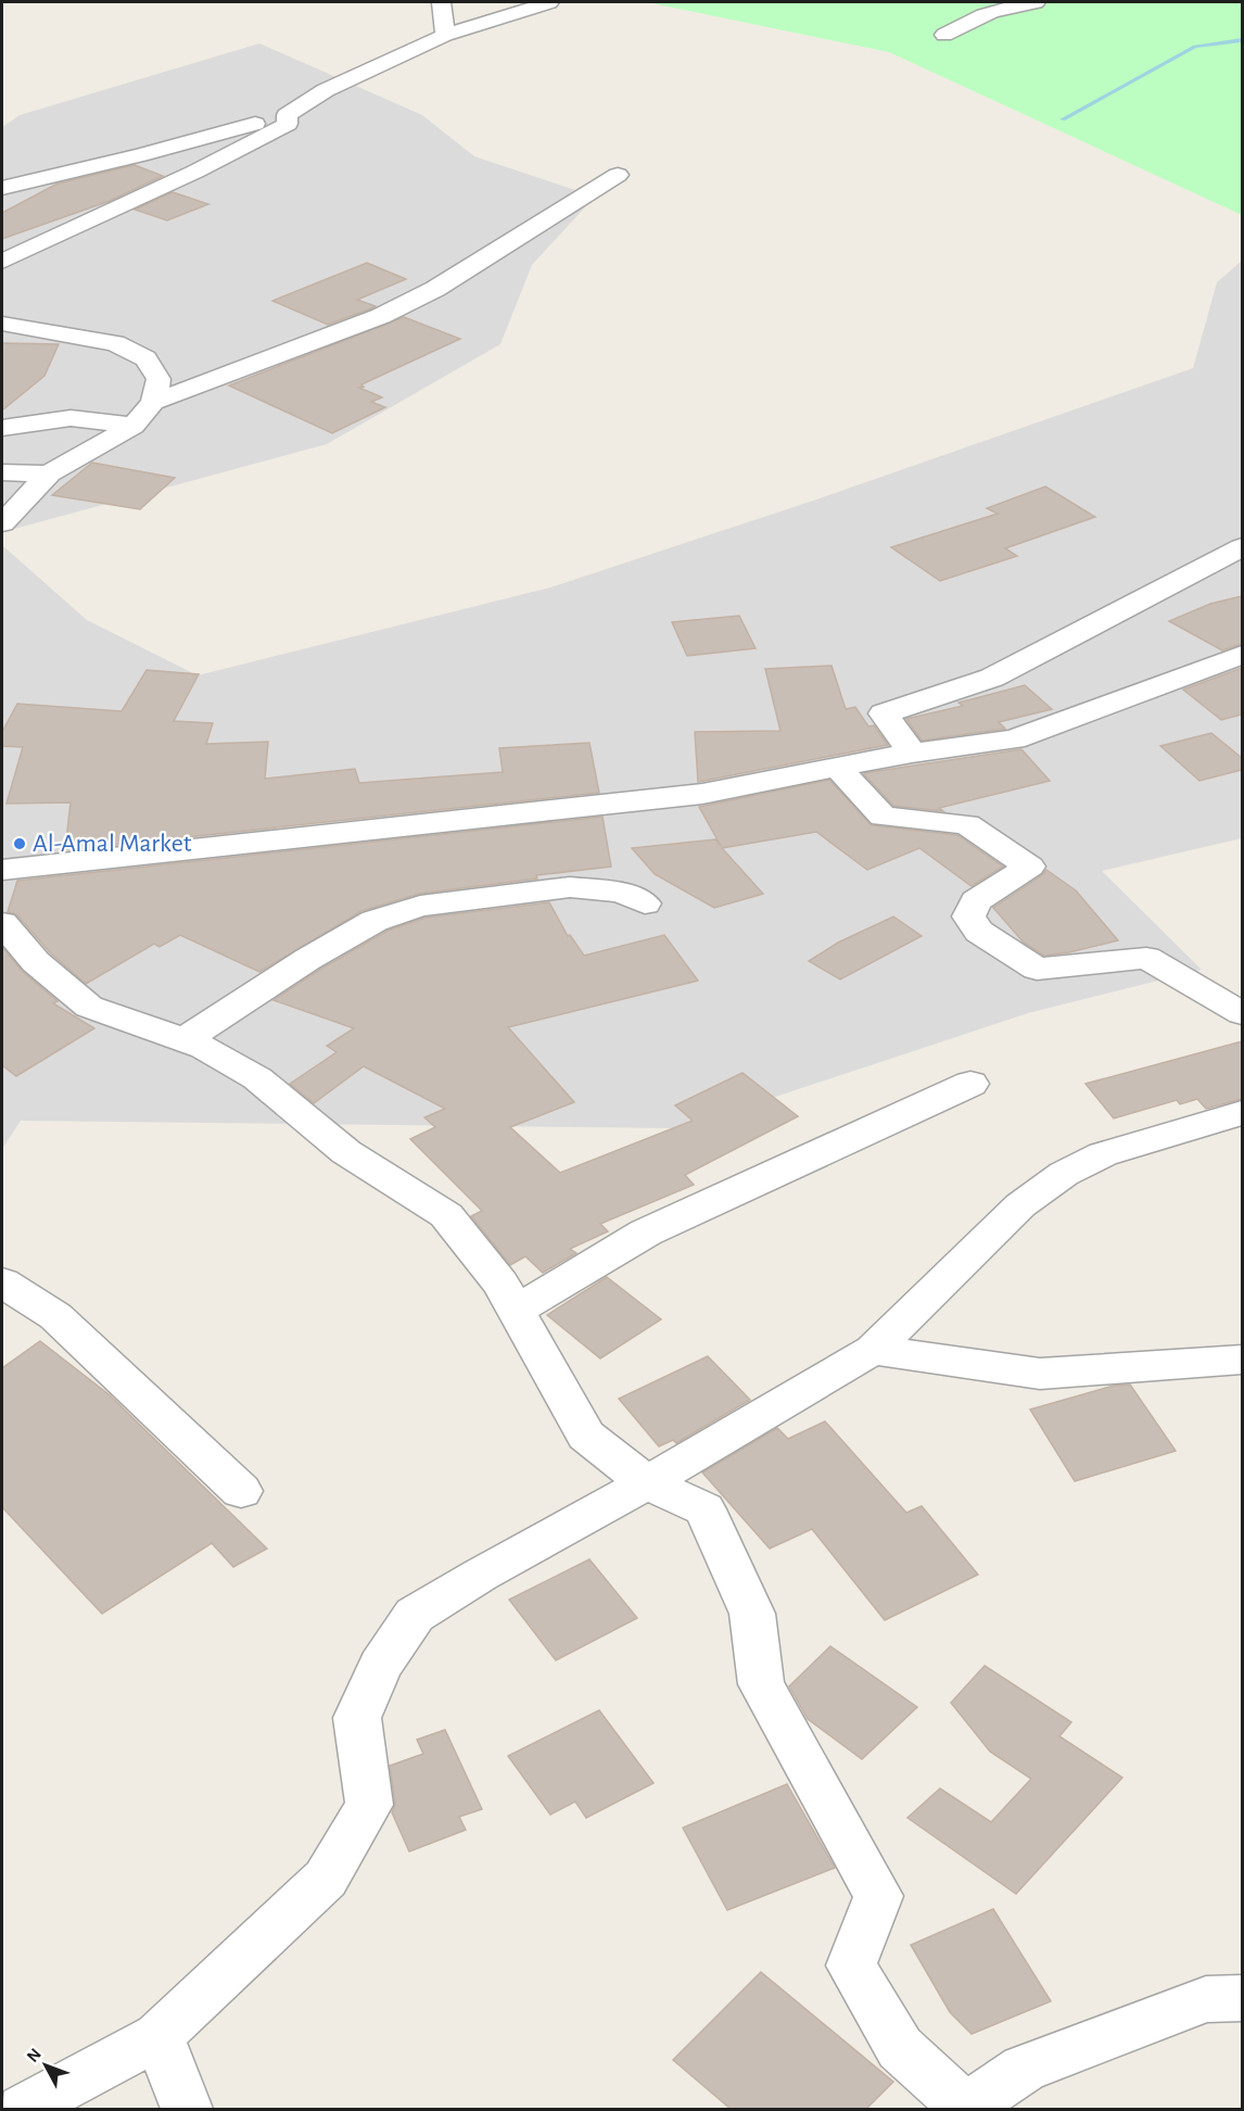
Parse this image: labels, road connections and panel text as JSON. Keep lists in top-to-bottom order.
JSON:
{
  "places": ["Al-Amal Market"],
  "north": "top left"
}
